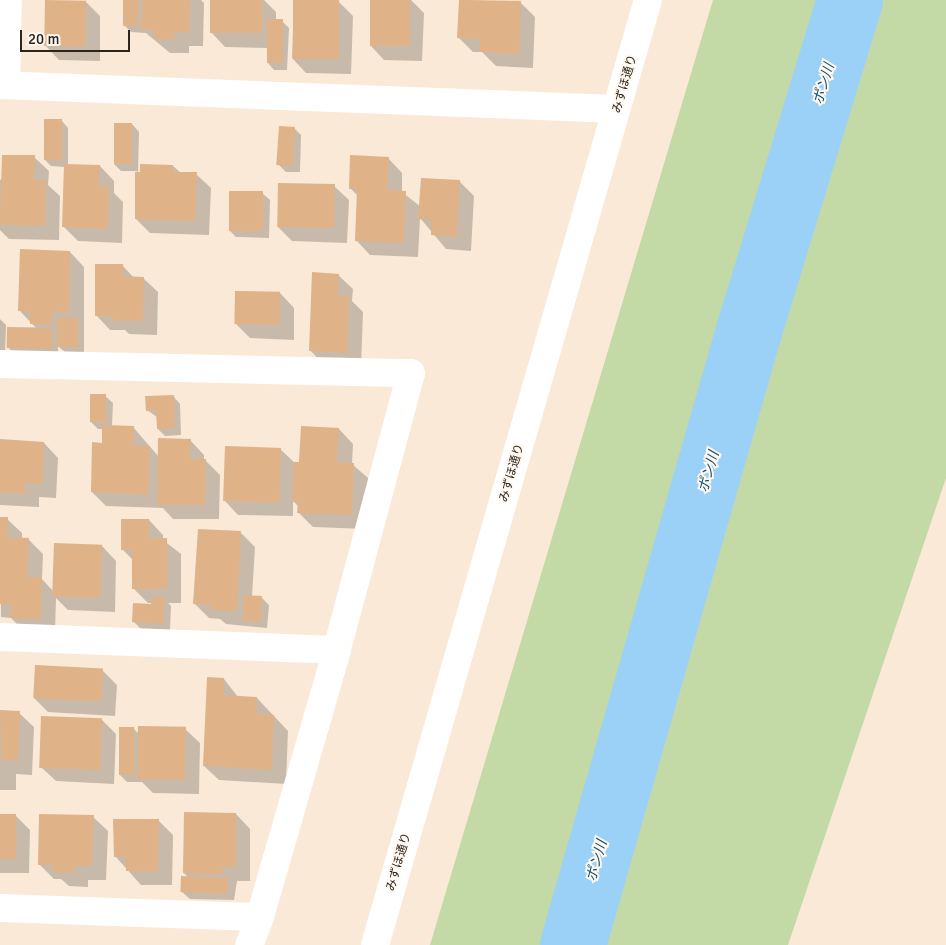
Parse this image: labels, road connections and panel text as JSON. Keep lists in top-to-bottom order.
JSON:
{
  "streets": {
    "street": ["みずほ通り"]
  },
  "water": ["ポン川"],
  "scale_bar": "20 m"
}
